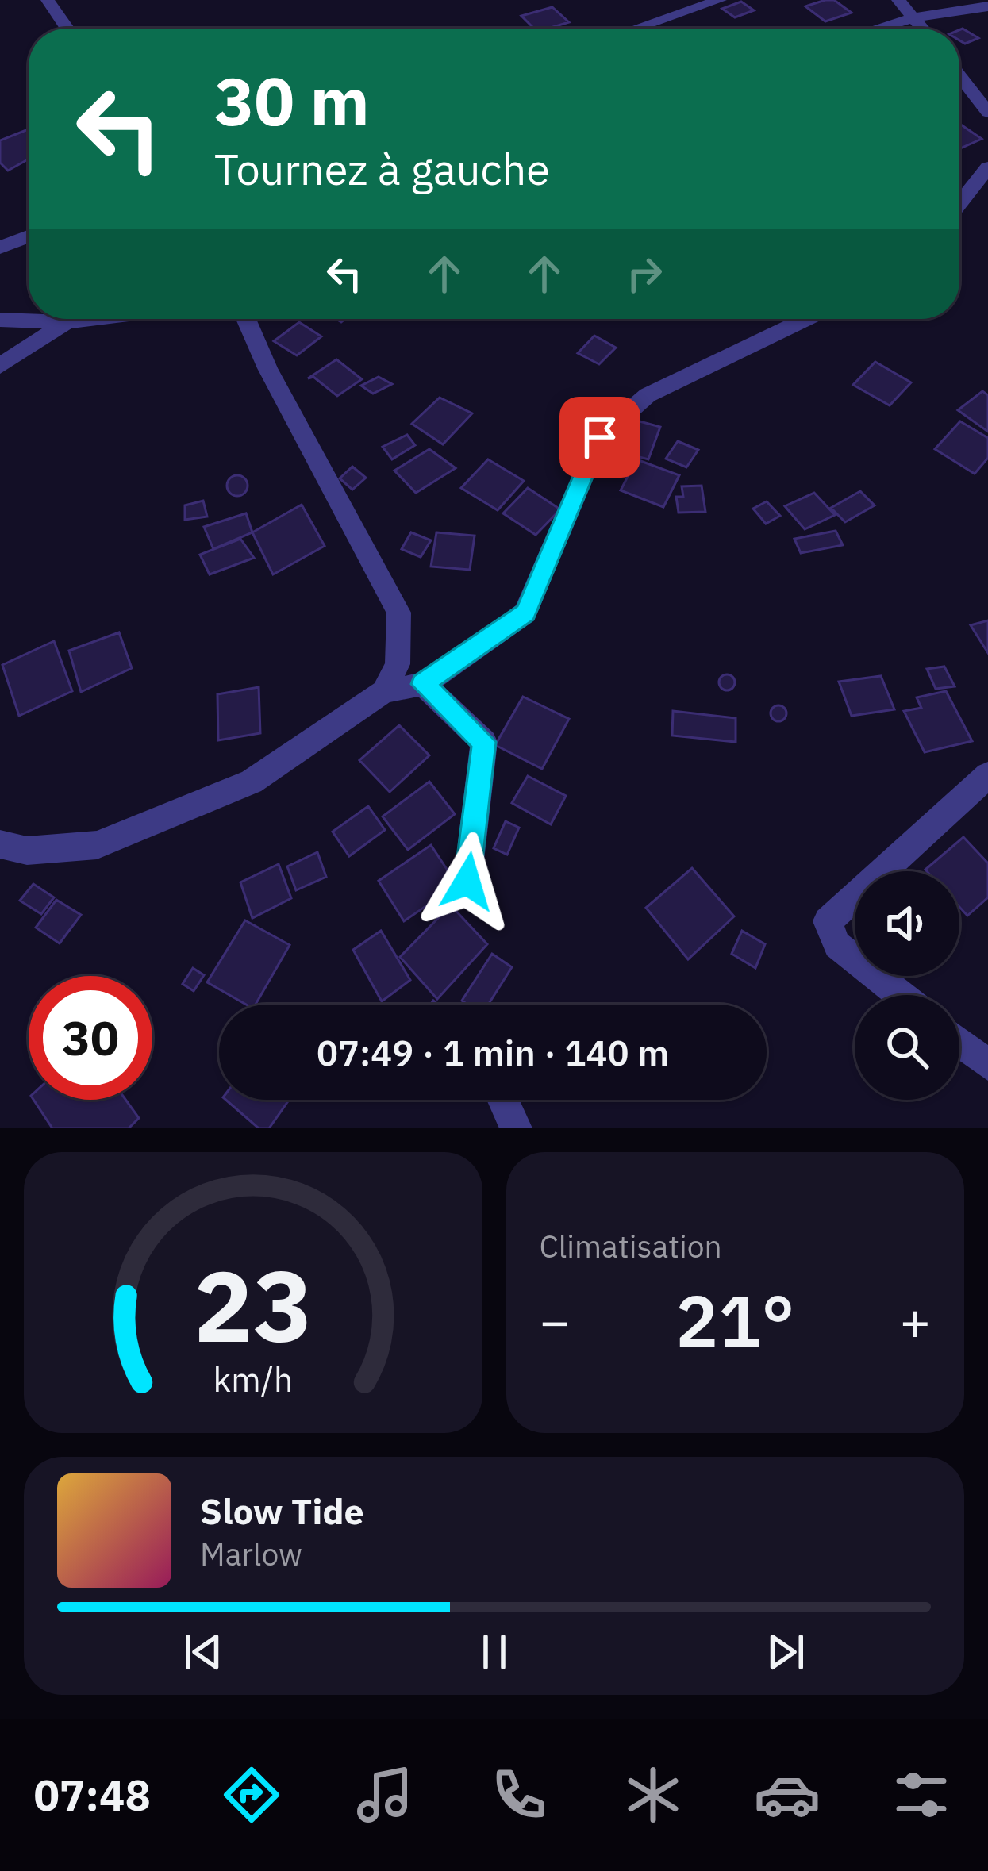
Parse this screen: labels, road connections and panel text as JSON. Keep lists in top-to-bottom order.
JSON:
{
  "page": {
    "turn": ["30 m", "Tournez à gauche"],
    "limit": "30",
    "trip": "07:49 · 1 min · 140 m",
    "tile": "Climatisation",
    "heat": ["−", "21°", "+"],
    "song": ["Slow Tide", "Marlow"],
    "tabs": "07:48",
    "gauge": ["23", "km/h"]
  }
}
